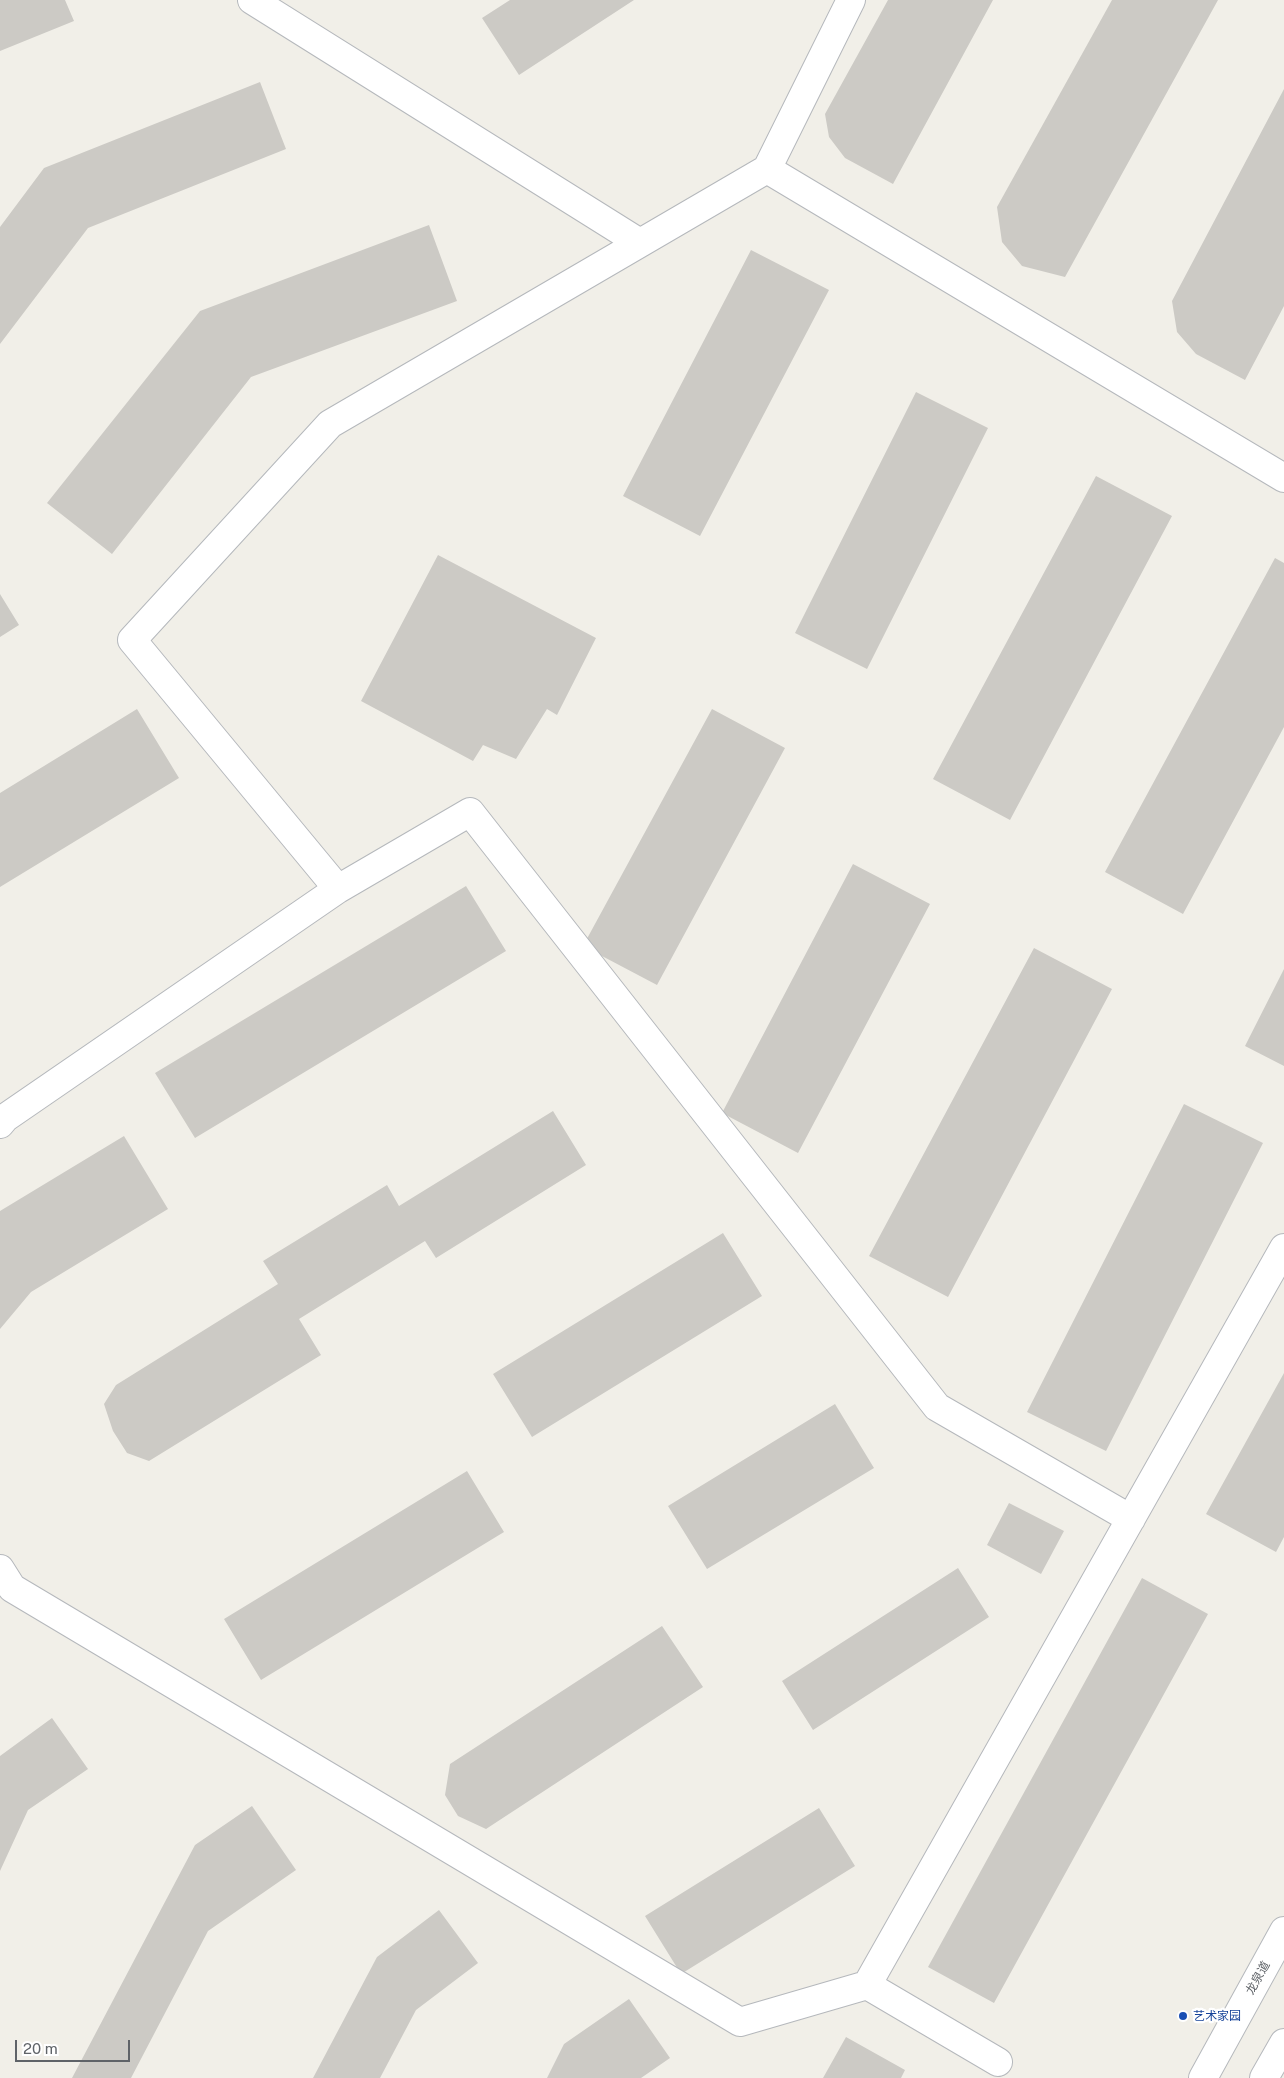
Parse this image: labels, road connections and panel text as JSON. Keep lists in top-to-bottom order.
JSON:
{
  "streets": {
    "street": ["龙泉道"]
  },
  "places": ["艺术家园"],
  "scale_bar": "20 m"
}
